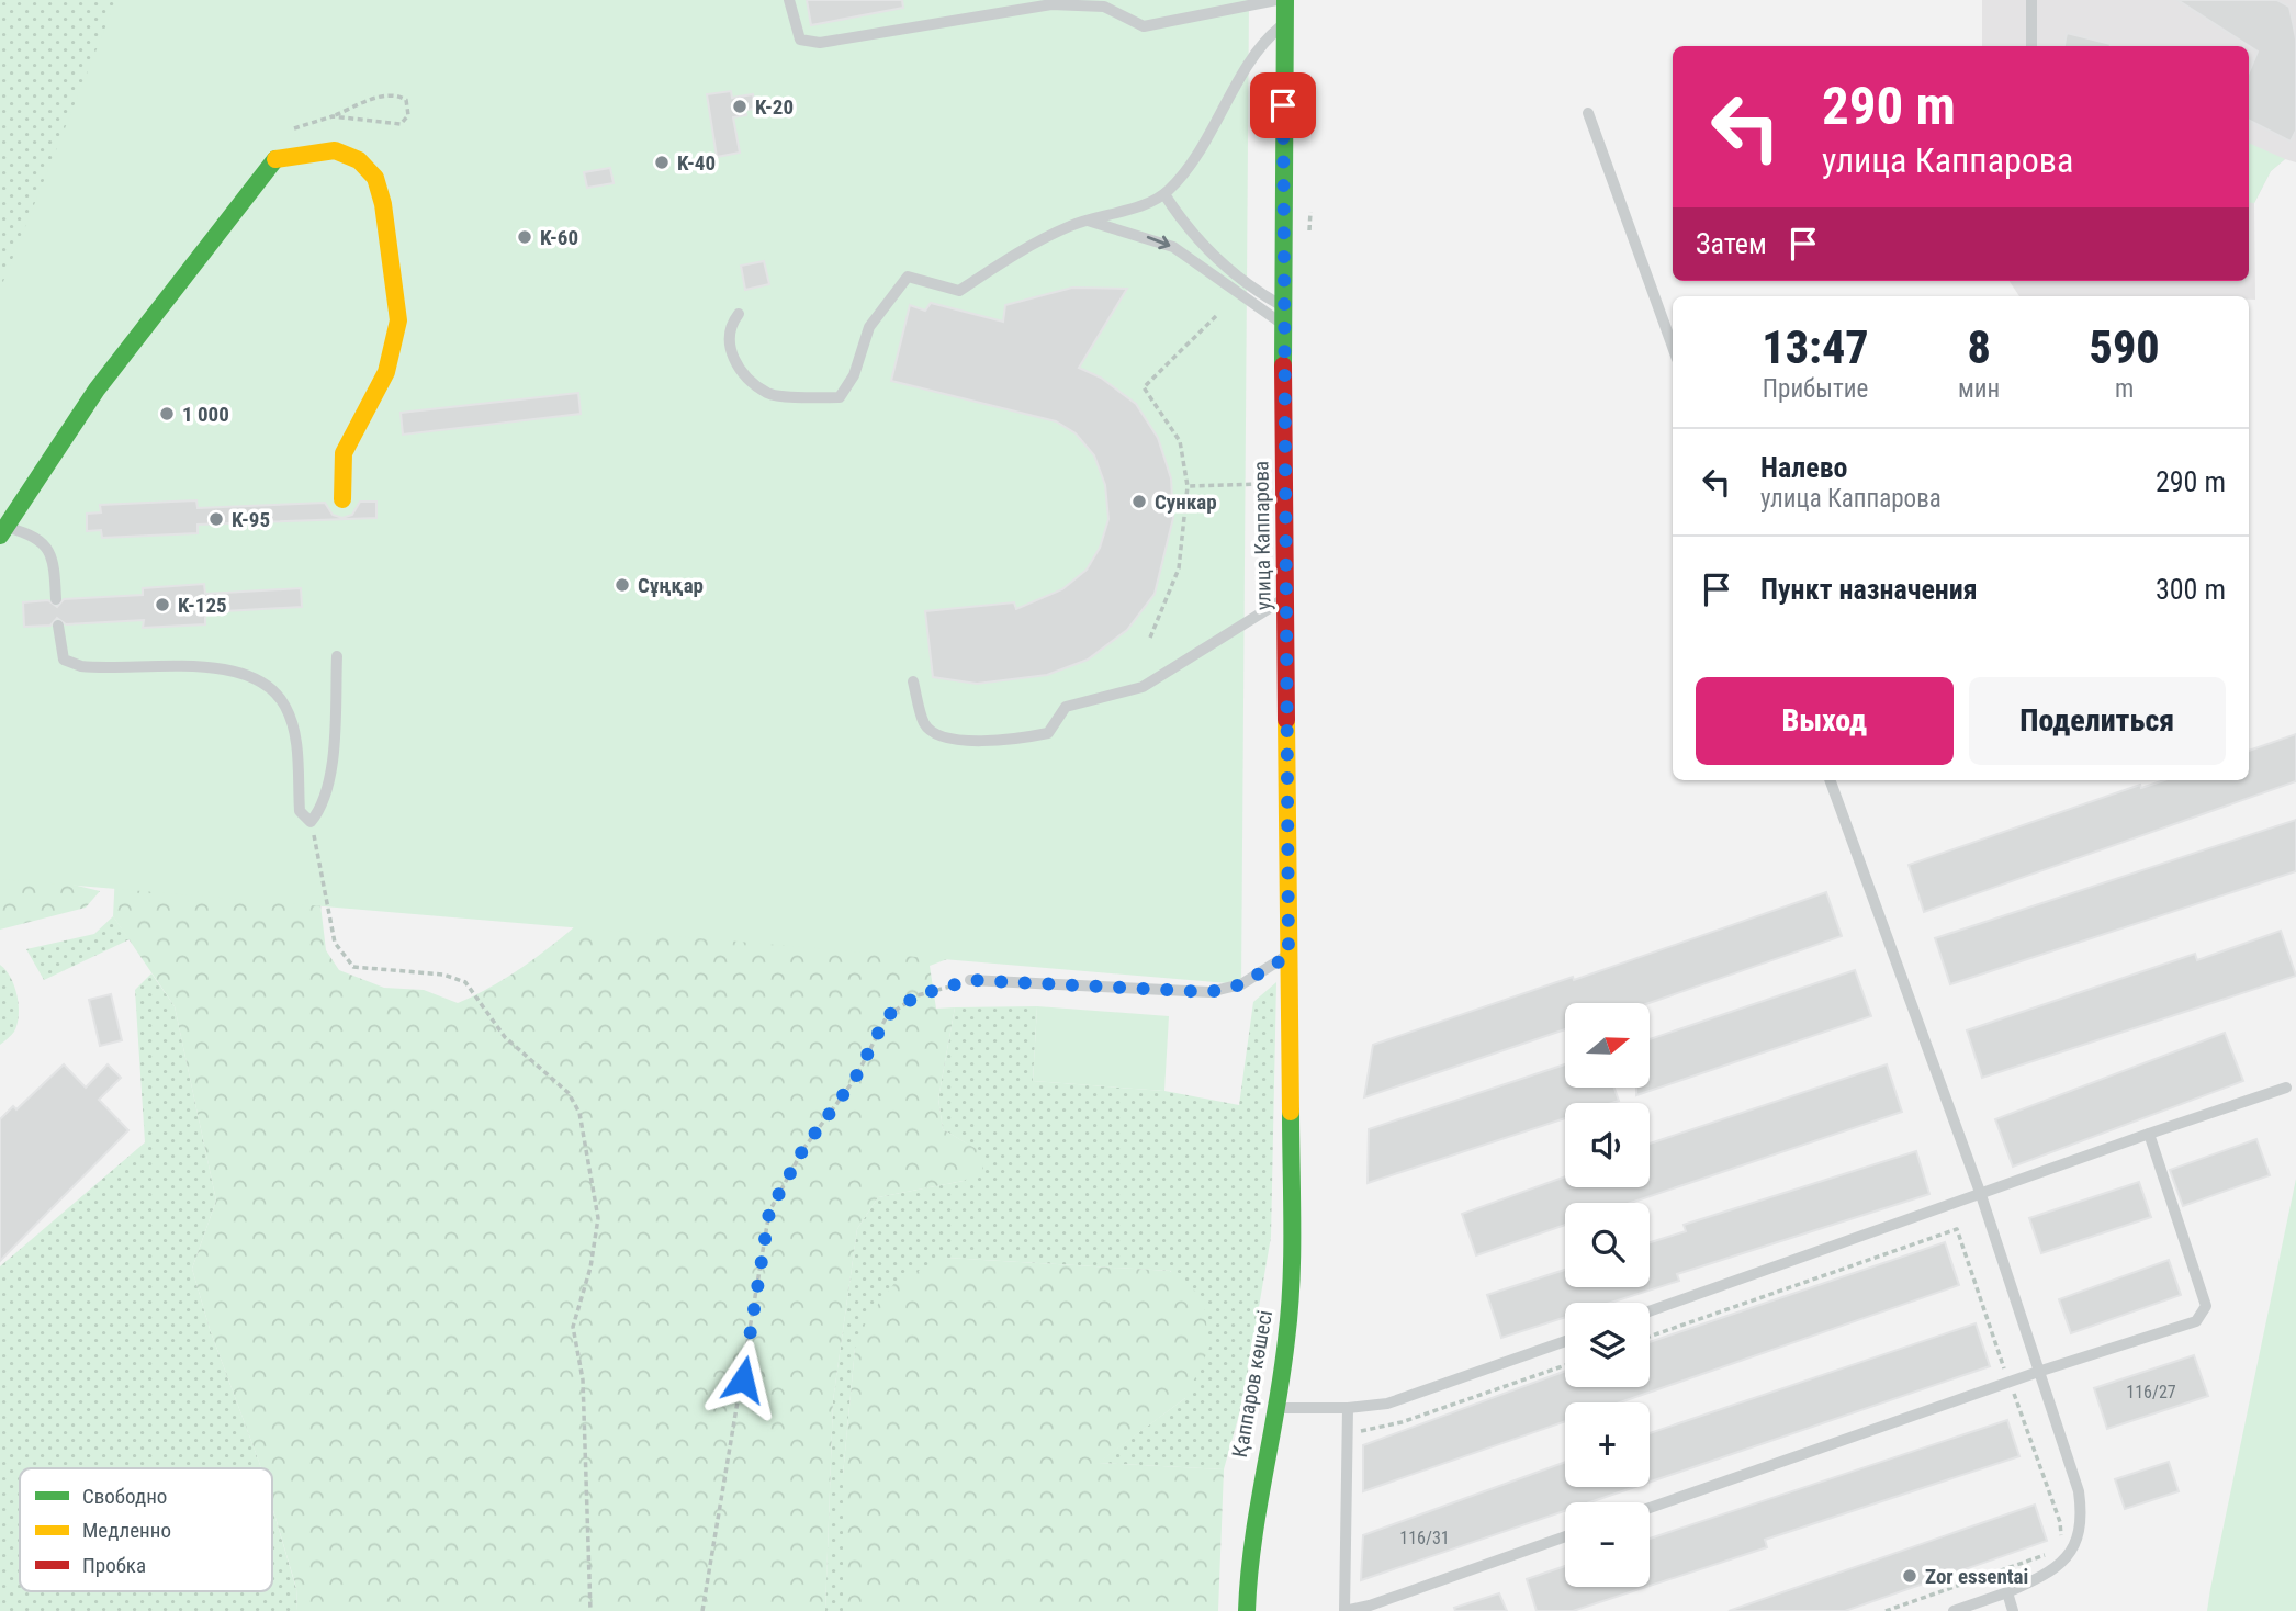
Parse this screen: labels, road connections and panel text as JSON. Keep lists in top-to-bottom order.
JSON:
{
  "streets": {
    "street": ["улица Каппарова", "Қаппаров көшесі"]
  },
  "crossings": [
    ["улица Каппарова", "Қаппаров көшесі"]
  ],
  "places": [
    "K-20",
    "K-40",
    "K-60",
    "1 000",
    "Сункар",
    "K-95",
    "Сұңқар",
    "K-125",
    "Zor essentai"
  ],
  "house_numbers": ["116/27", "116/31"],
  "legend": ["Свободно", "Медленно", "Пробка"],
  "north": "right",
  "page": {
    "turn": ["290 m", "улица Каппарова"],
    "then": "Затем",
    "eta": [
      "13:47",
      "Прибытие",
      "8",
      "мин",
      "590",
      "m"
    ],
    "list": [
      {
        "name": "Налево",
        "note": "улица Каппарова",
        "value": "290 m"
      },
      {
        "name": "Пункт назначения",
        "value": "300 m"
      }
    ],
    "buttons": ["Выход", "Поделиться"],
    "map_buttons": ["+", "−"]
  }
}
